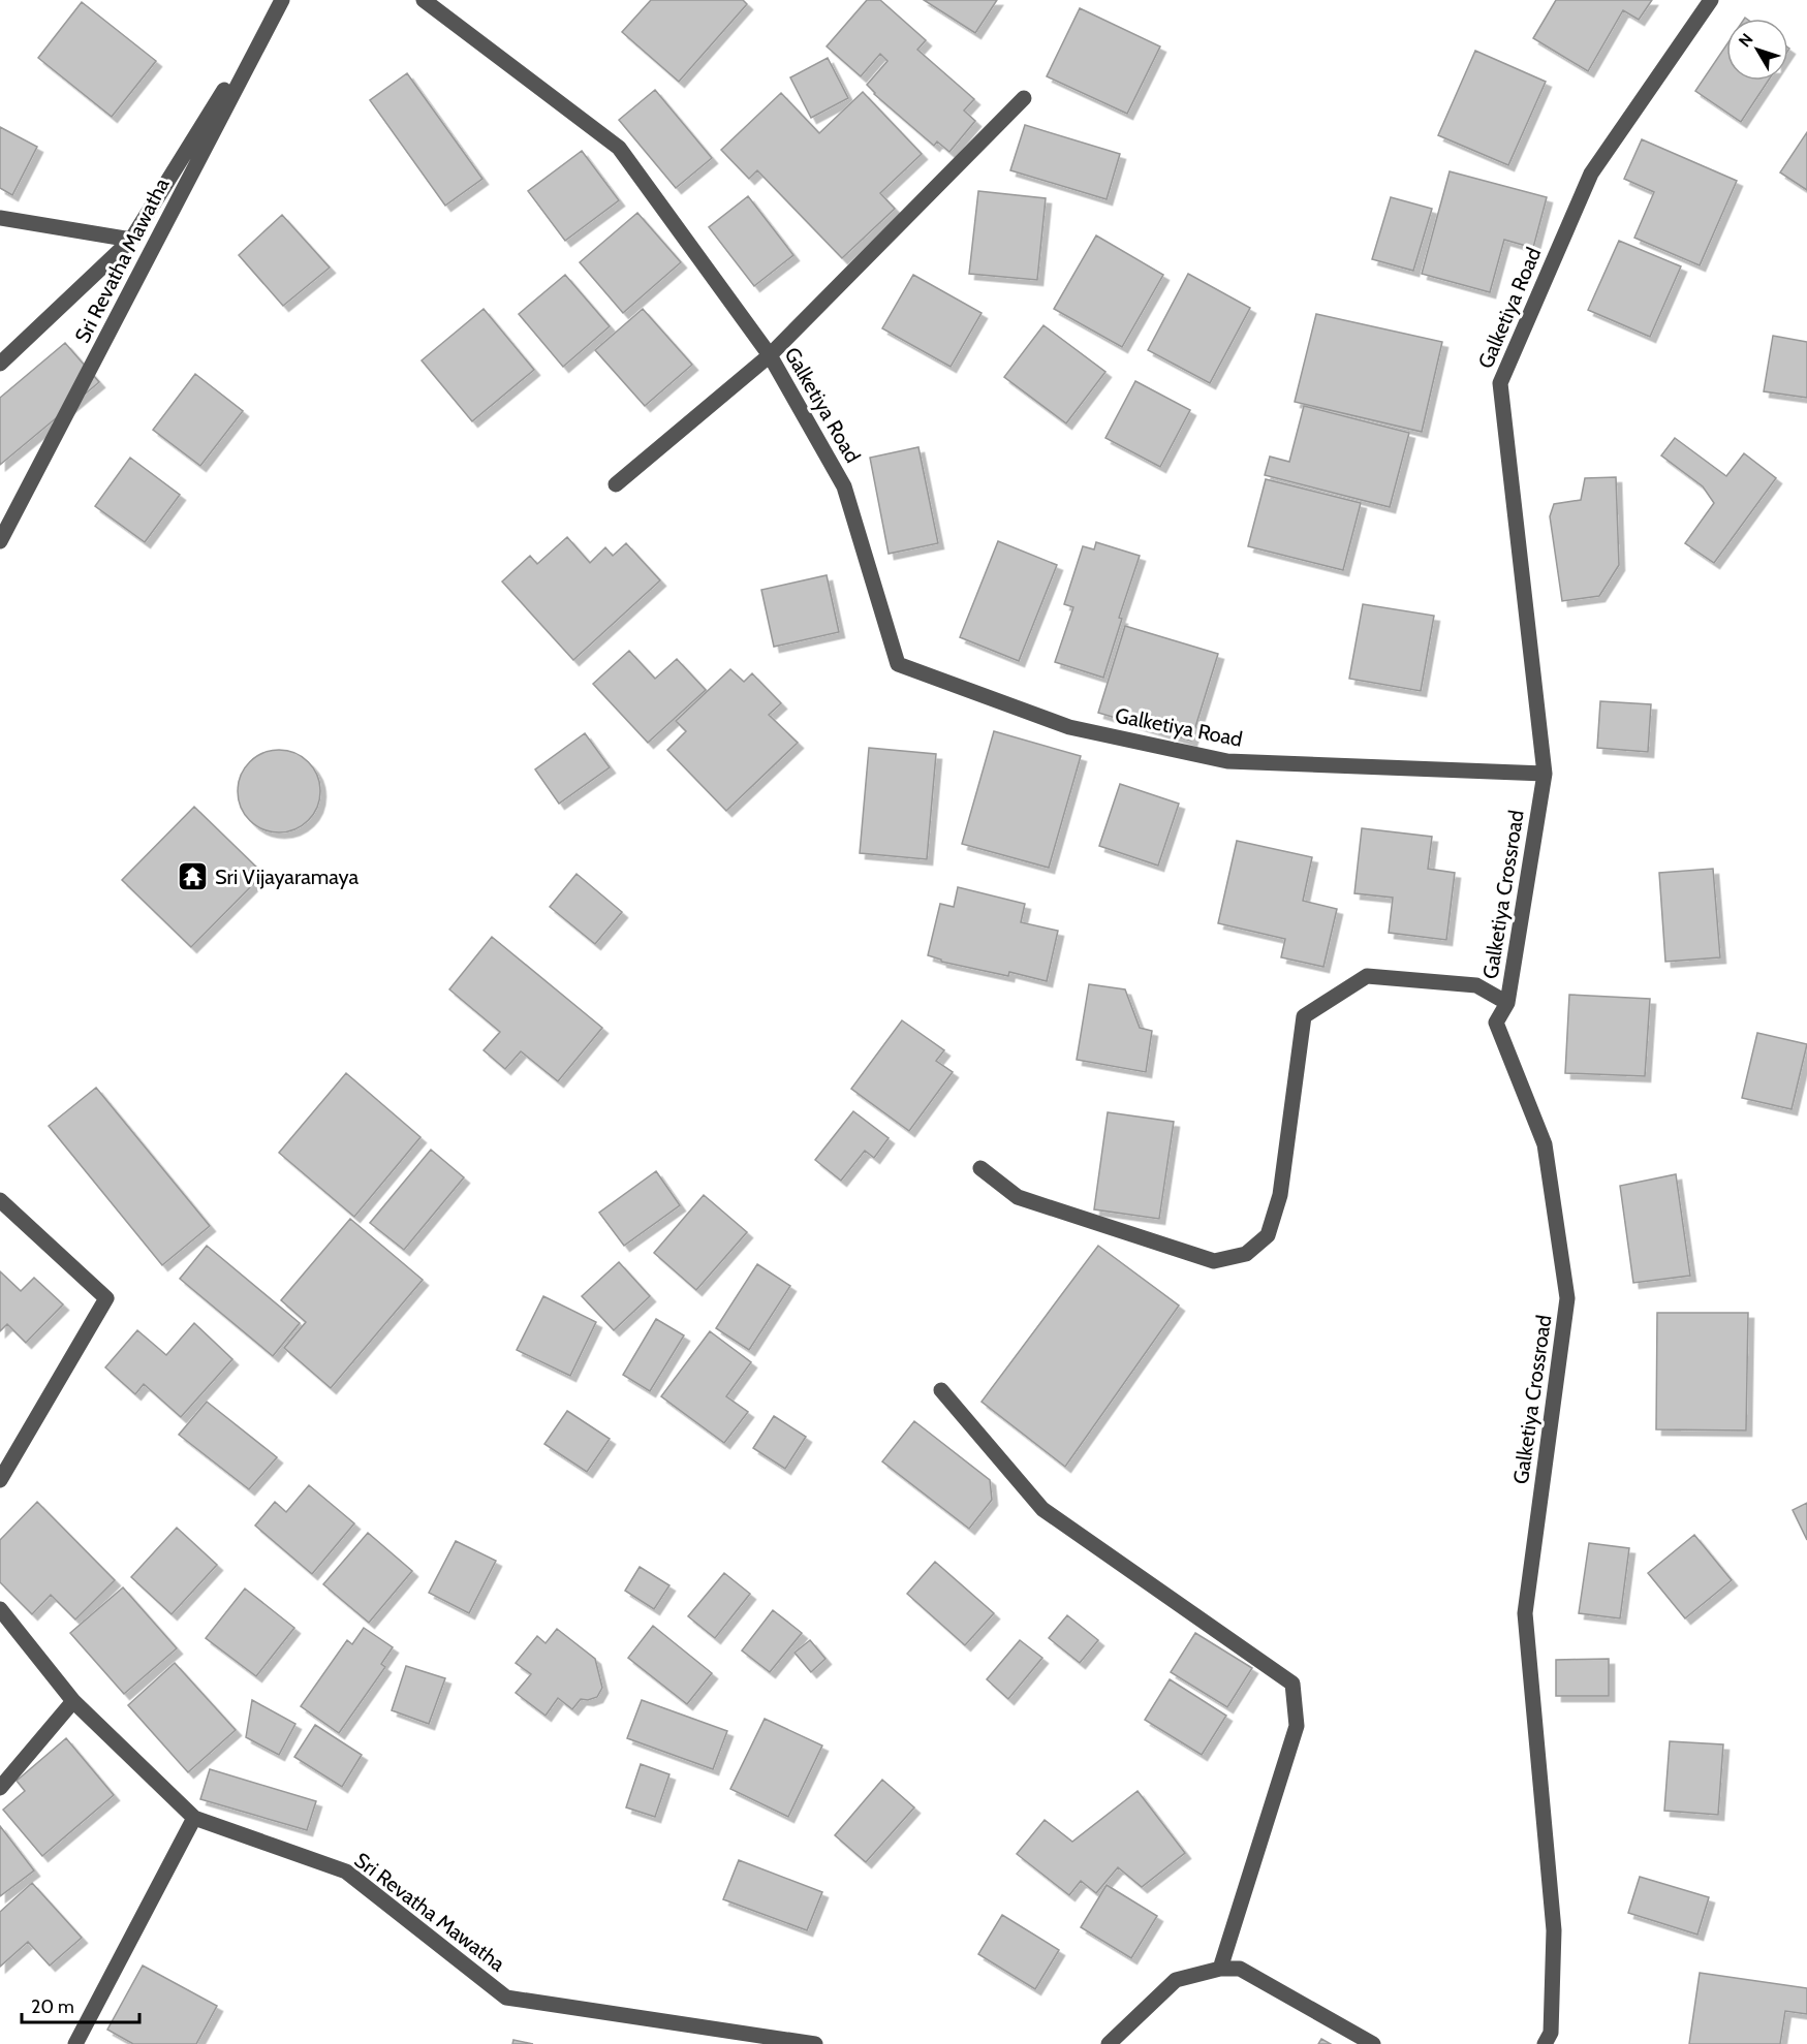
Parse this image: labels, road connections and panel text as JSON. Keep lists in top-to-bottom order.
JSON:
{
  "streets": {
    "street": ["Sri Revatha Mawatha", "Galketiya Road", "Galketiya Crossroad"]
  },
  "crossings": [
    ["Galketiya Road", "Galketiya Crossroad"]
  ],
  "places": {
    "temple": ["Sri Vijayaramaya"]
  },
  "scale_bar": "20 m",
  "north": "top left"
}
